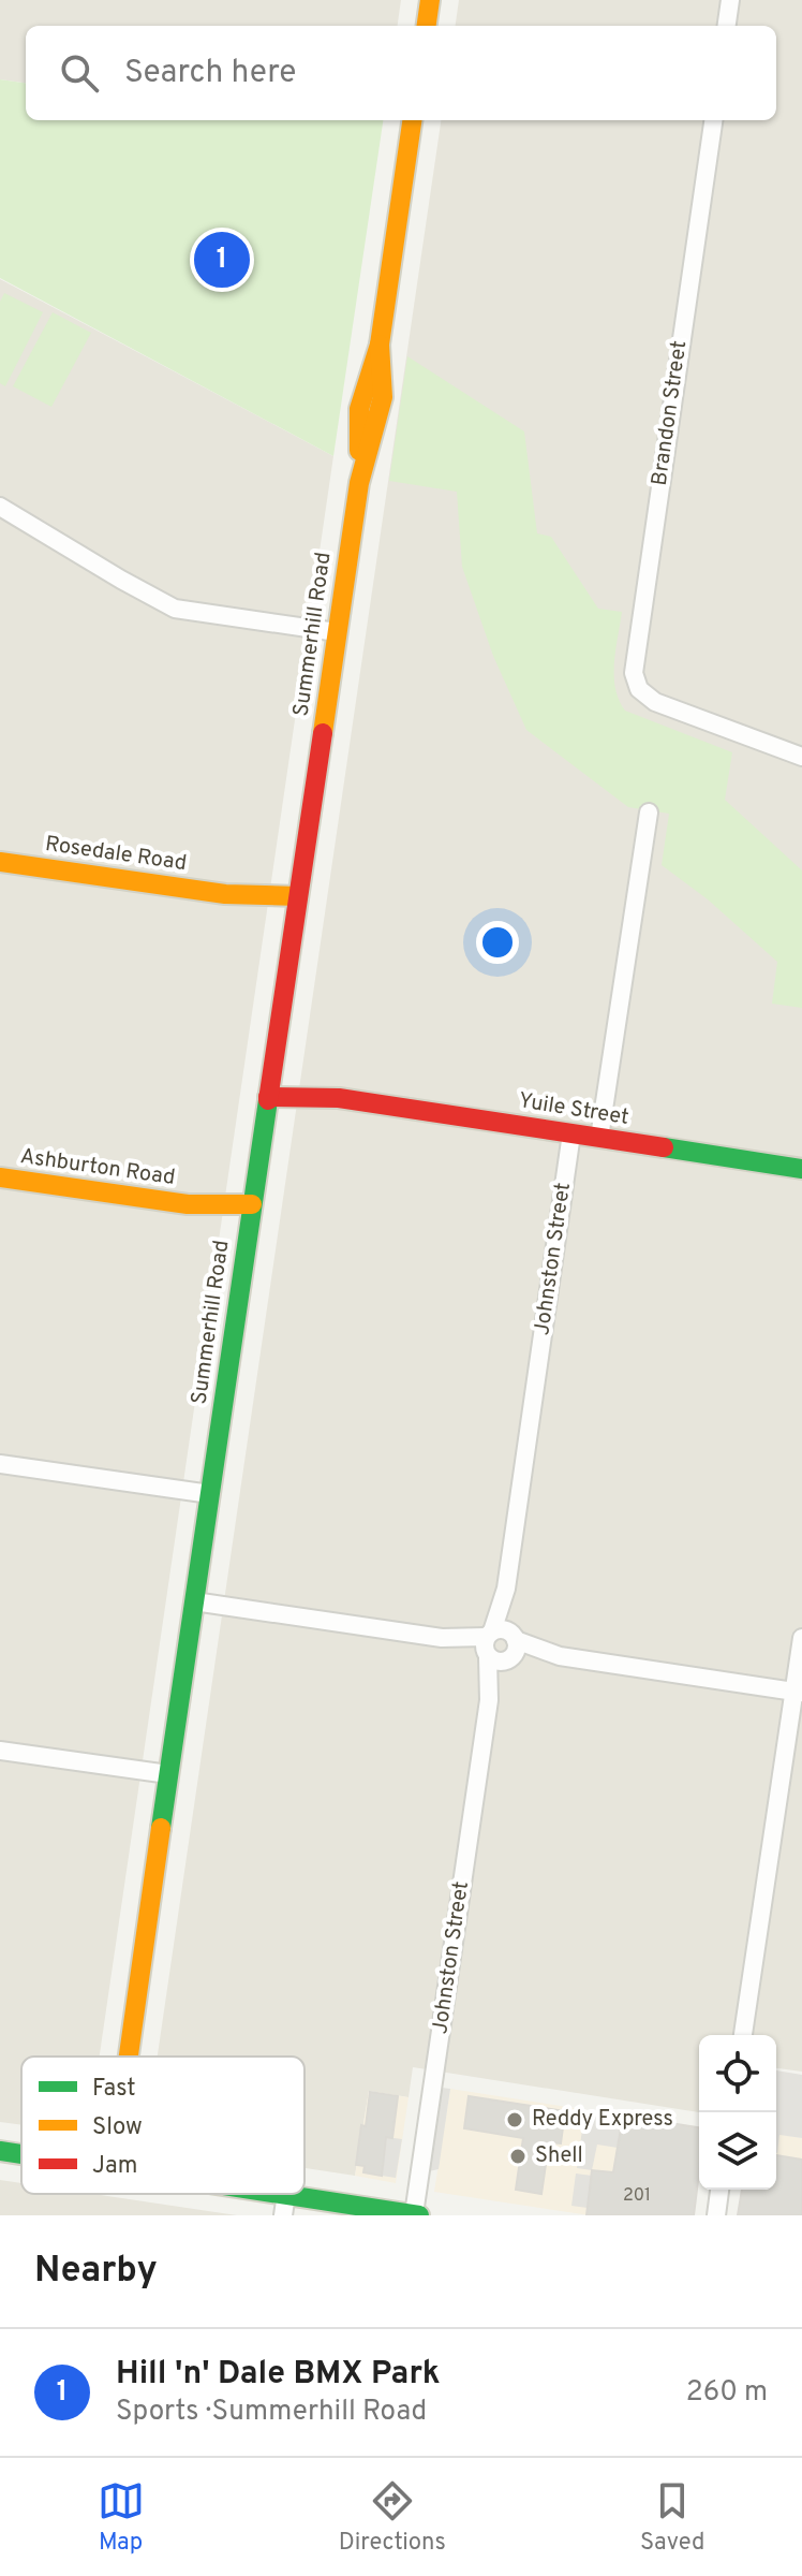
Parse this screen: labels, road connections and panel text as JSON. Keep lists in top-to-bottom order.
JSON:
{
  "streets": {
    "main road": [
      "Summerhill Road",
      "Rosedale Road",
      "Yuile Street",
      "Ashburton Road"
    ],
    "street": ["Brandon Street", "Johnston Street"]
  },
  "crossings": [
    ["Summerhill Road", "Rosedale Road"],
    ["Summerhill Road", "Yuile Street"],
    ["Summerhill Road", "Ashburton Road"],
    ["Yuile Street", "Johnston Street"]
  ],
  "places": ["Reddy Express", "Shell"],
  "house_numbers": ["201"],
  "legend": ["Fast", "Slow", "Jam"],
  "page": {
    "search": "Search here",
    "pins": "1",
    "heading": "Nearby",
    "list": [
      {
        "mark": "1",
        "name": "Hill 'n' Dale BMX Park",
        "note": "Sports · Summerhill Road",
        "value": "260 m"
      }
    ],
    "nav": ["Map", "Directions", "Saved"]
  }
}
